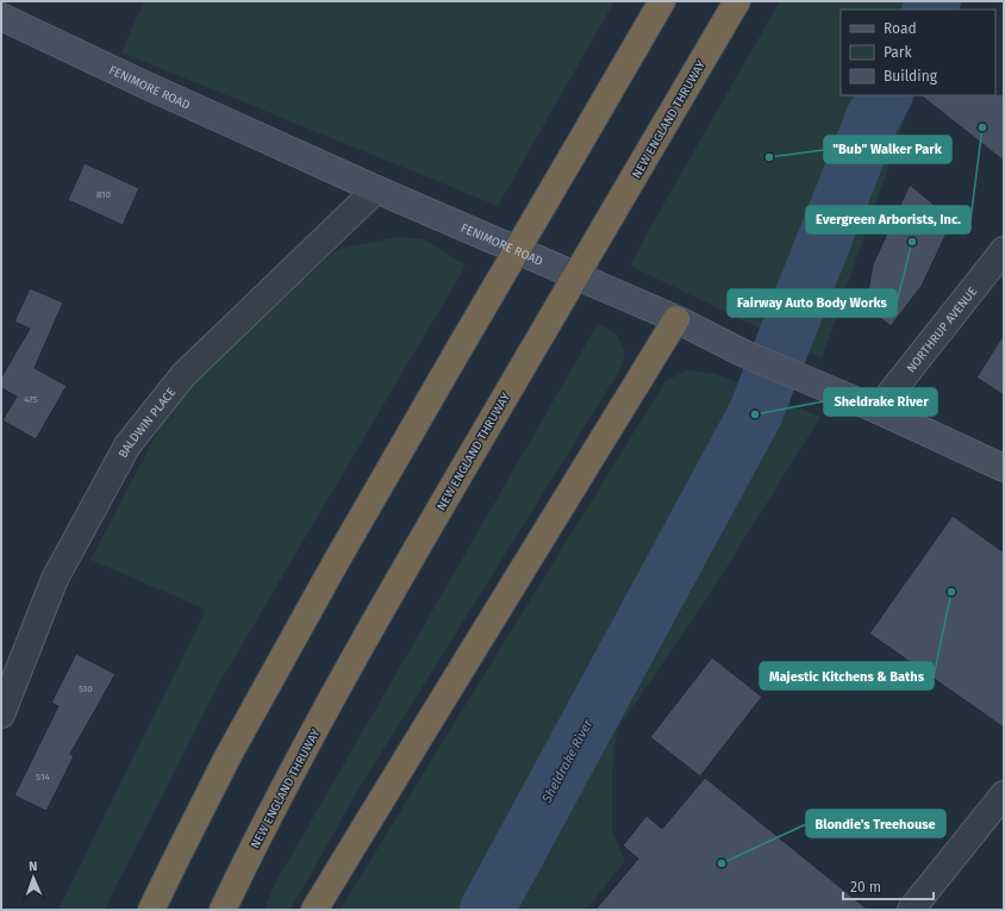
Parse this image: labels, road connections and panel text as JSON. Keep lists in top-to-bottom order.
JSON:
{
  "streets": {
    "highway": ["NEW ENGLAND THRUWAY"],
    "street": ["FENIMORE ROAD", "NORTHRUP AVENUE", "BALDWIN PLACE"]
  },
  "crossings": [
    ["FENIMORE ROAD", "NORTHRUP AVENUE"],
    ["FENIMORE ROAD", "BALDWIN PLACE"]
  ],
  "water": ["Sheldrake River"],
  "places": [
    "Evergreen Arborists, Inc.",
    "\"Bub\" Walker Park",
    "Fairway Auto Body Works",
    "Sheldrake River",
    "Majestic Kitchens & Baths",
    "Blondie's Treehouse"
  ],
  "house_numbers": [
    "810",
    "475",
    "510",
    "514"
  ],
  "legend": ["Road", "Park", "Building"],
  "scale_bar": "20 m",
  "north": "top"
}
